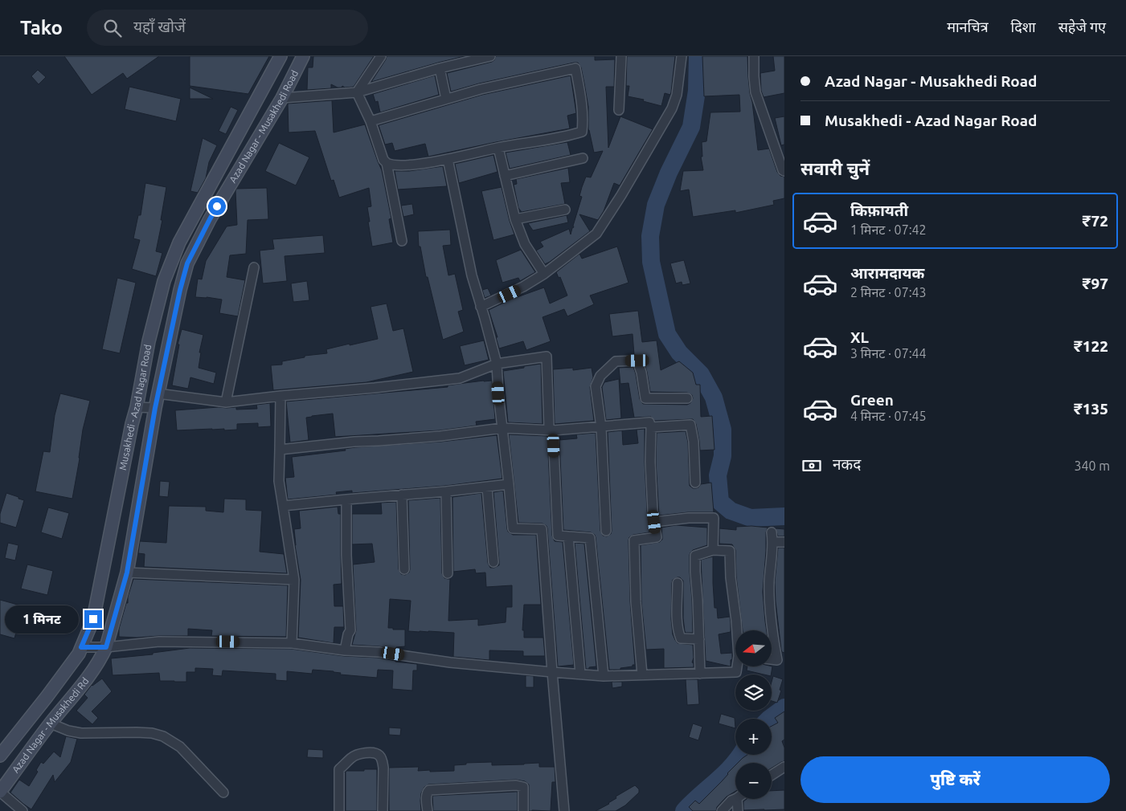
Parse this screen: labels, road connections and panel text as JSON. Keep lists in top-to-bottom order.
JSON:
{
  "streets": {
    "main road": ["Azad Nagar - Musakhedi Road", "Musakhedi - Azad Nagar Road", "Azad Nagar - Musakhedi Rd"]
  },
  "crossings": [
    ["Azad Nagar - Musakhedi Road", "Azad Nagar - Musakhedi Rd"]
  ],
  "north": "left",
  "page": {
    "header": "Tako",
    "search": "यहाँ खोजें",
    "nav": ["मानचित्र", "दिशा", "सहेजे गए"],
    "banner": ["Azad Nagar - Musakhedi Road", "Musakhedi - Azad Nagar Road"],
    "heading": "सवारी चुनें",
    "list": [
      {
        "name": "किफ़ायती",
        "note": "1 मिनट · 07:42",
        "value": "₹72"
      },
      {
        "name": "आरामदायक",
        "note": "2 मिनट · 07:43",
        "value": "₹97"
      },
      {
        "name": "XL",
        "note": "3 मिनट · 07:44",
        "value": "₹122"
      },
      {
        "name": "Green",
        "note": "4 मिनट · 07:45",
        "value": "₹135"
      }
    ],
    "pay": ["नकद", "340 m"],
    "bubble": "1 मिनट",
    "map_buttons": ["+", "−"],
    "buttons": "पुष्टि करें"
  }
}
